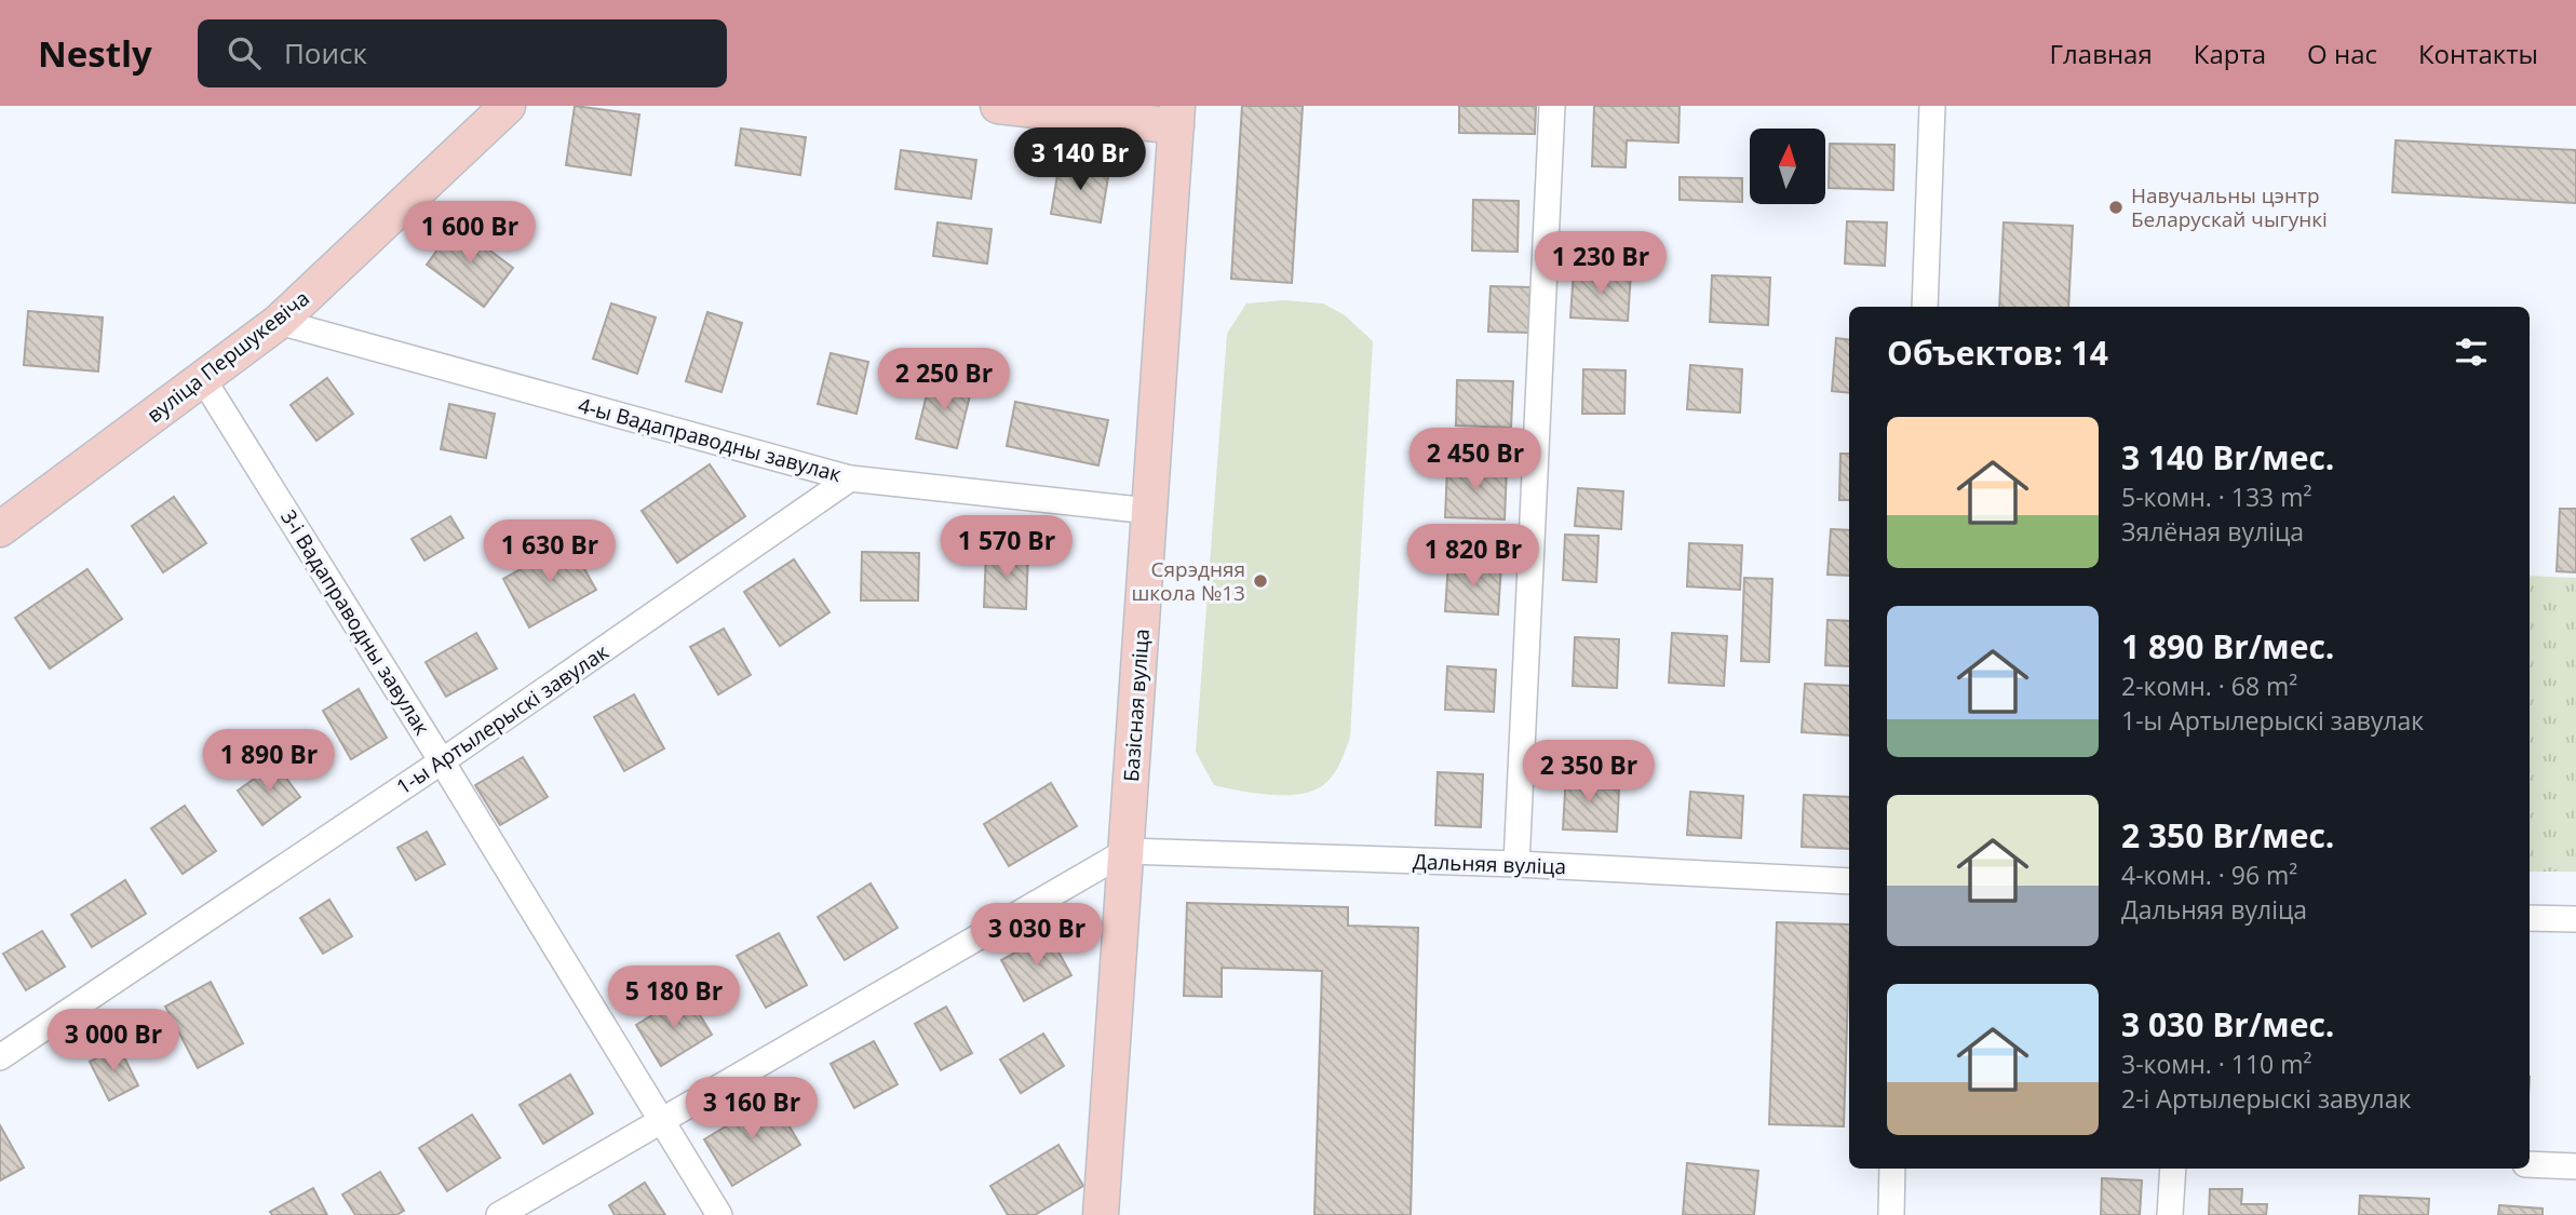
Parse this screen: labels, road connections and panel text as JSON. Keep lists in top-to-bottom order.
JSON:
{
  "streets": {
    "main road": ["вуліца Першукевіча", "Базісная вуліца"],
    "street": [
      "4-ы Вадаправодны завулак",
      "3-і Вадаправодны завулак",
      "1-ы Артылерыскі завулак",
      "Дальняя вуліца"
    ]
  },
  "crossings": [
    ["вуліца Першукевіча", "4-ы Вадаправодны завулак"],
    ["вуліца Першукевіча", "3-і Вадаправодны завулак"],
    ["4-ы Вадаправодны завулак", "Базісная вуліца"],
    ["4-ы Вадаправодны завулак", "1-ы Артылерыскі завулак"],
    ["3-і Вадаправодны завулак", "1-ы Артылерыскі завулак"],
    ["Базісная вуліца", "Дальняя вуліца"]
  ],
  "places": ["Навучальны цэнтр Беларускай чыгункі", "Сярэдняя школа №13"],
  "north": "top",
  "page": {
    "header": "Nestly",
    "search": "Поиск",
    "nav": [
      "Главная",
      "Карта",
      "О нас",
      "Контакты"
    ],
    "price": [
      "3 140 Br",
      "1 600 Br",
      "1 230 Br",
      "2 250 Br",
      "2 450 Br",
      "1 570 Br",
      "1 630 Br",
      "1 820 Br",
      "1 890 Br",
      "2 350 Br",
      "3 030 Br",
      "5 180 Br",
      "3 000 Br",
      "3 160 Br"
    ],
    "heading": "Объектов: 14",
    "list": [
      {
        "name": "3 140 Br/мес.",
        "note": "5-комн. · 133 m² · Зялёная вуліца"
      },
      {
        "name": "1 890 Br/мес.",
        "note": "2-комн. · 68 m² · 1-ы Артылерыскі завулак"
      },
      {
        "name": "2 350 Br/мес.",
        "note": "4-комн. · 96 m² · Дальняя вуліца"
      },
      {
        "name": "3 030 Br/мес.",
        "note": "3-комн. · 110 m² · 2-і Артылерыскі завулак"
      }
    ]
  }
}
